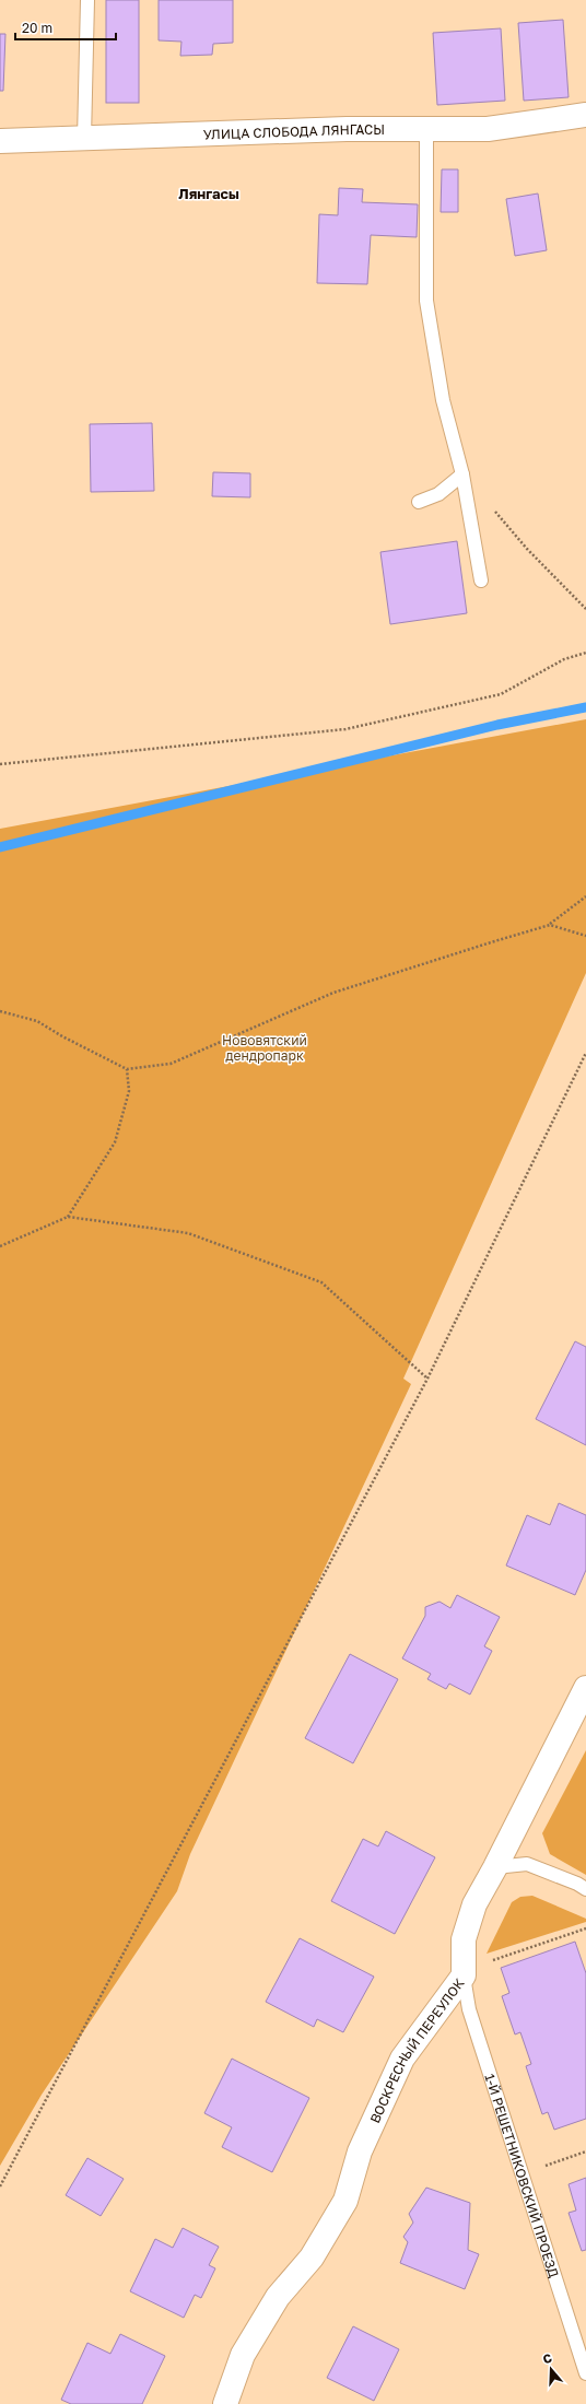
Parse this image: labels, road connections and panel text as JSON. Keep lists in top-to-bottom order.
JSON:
{
  "streets": {
    "street": ["УЛИЦА СЛОБОДА ЛЯНГАСЫ", "ВОСКРЕСНЫЙ ПЕРЕУЛОК"],
    "lane": ["1-Й РЕШЕТНИКОВСКИЙ ПРОЕЗД"]
  },
  "crossings": [
    ["ВОСКРЕСНЫЙ ПЕРЕУЛОК", "1-Й РЕШЕТНИКОВСКИЙ ПРОЕЗД"]
  ],
  "districts": ["Лянгасы"],
  "parks": ["Нововятский дендропарк"],
  "scale_bar": "20 m",
  "north": "top"
}
